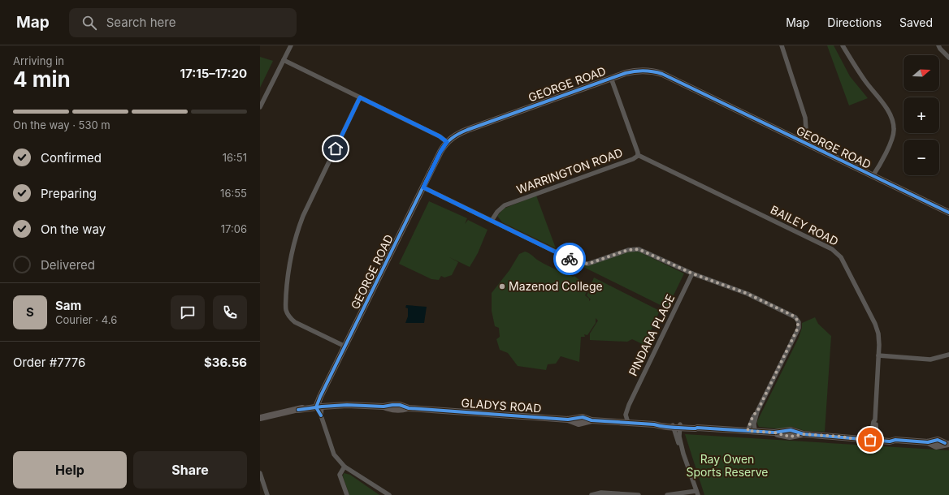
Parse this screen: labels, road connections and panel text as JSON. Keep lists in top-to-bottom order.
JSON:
{
  "streets": {
    "street": [
      "GEORGE ROAD",
      "WARRINGTON ROAD",
      "BAILEY ROAD",
      "PINDARA PLACE",
      "GLADYS ROAD"
    ]
  },
  "crossings": [
    ["GEORGE ROAD", "WARRINGTON ROAD"],
    ["GEORGE ROAD", "GLADYS ROAD"],
    ["WARRINGTON ROAD", "BAILEY ROAD"],
    ["BAILEY ROAD", "GLADYS ROAD"],
    ["PINDARA PLACE", "GLADYS ROAD"]
  ],
  "parks": ["Ray Owen Sports Reserve"],
  "places": ["Mazenod College"],
  "north": "right",
  "page": {
    "header": "Map",
    "search": "Search here",
    "nav": ["Map", "Directions", "Saved"],
    "heading": ["4 min", "Arriving in", "17:15–17:20"],
    "panel": [
      "Sam",
      "Courier · 4.6",
      "Order #7776",
      "$36.56"
    ],
    "map_buttons": ["+", "−"],
    "bar": "On the way · 530 m",
    "list": [
      ["Confirmed", "16:51"],
      ["Preparing", "16:55"],
      ["On the way", "17:06"],
      "Delivered"
    ],
    "round": "S",
    "buttons": ["Help", "Share"]
  }
}
